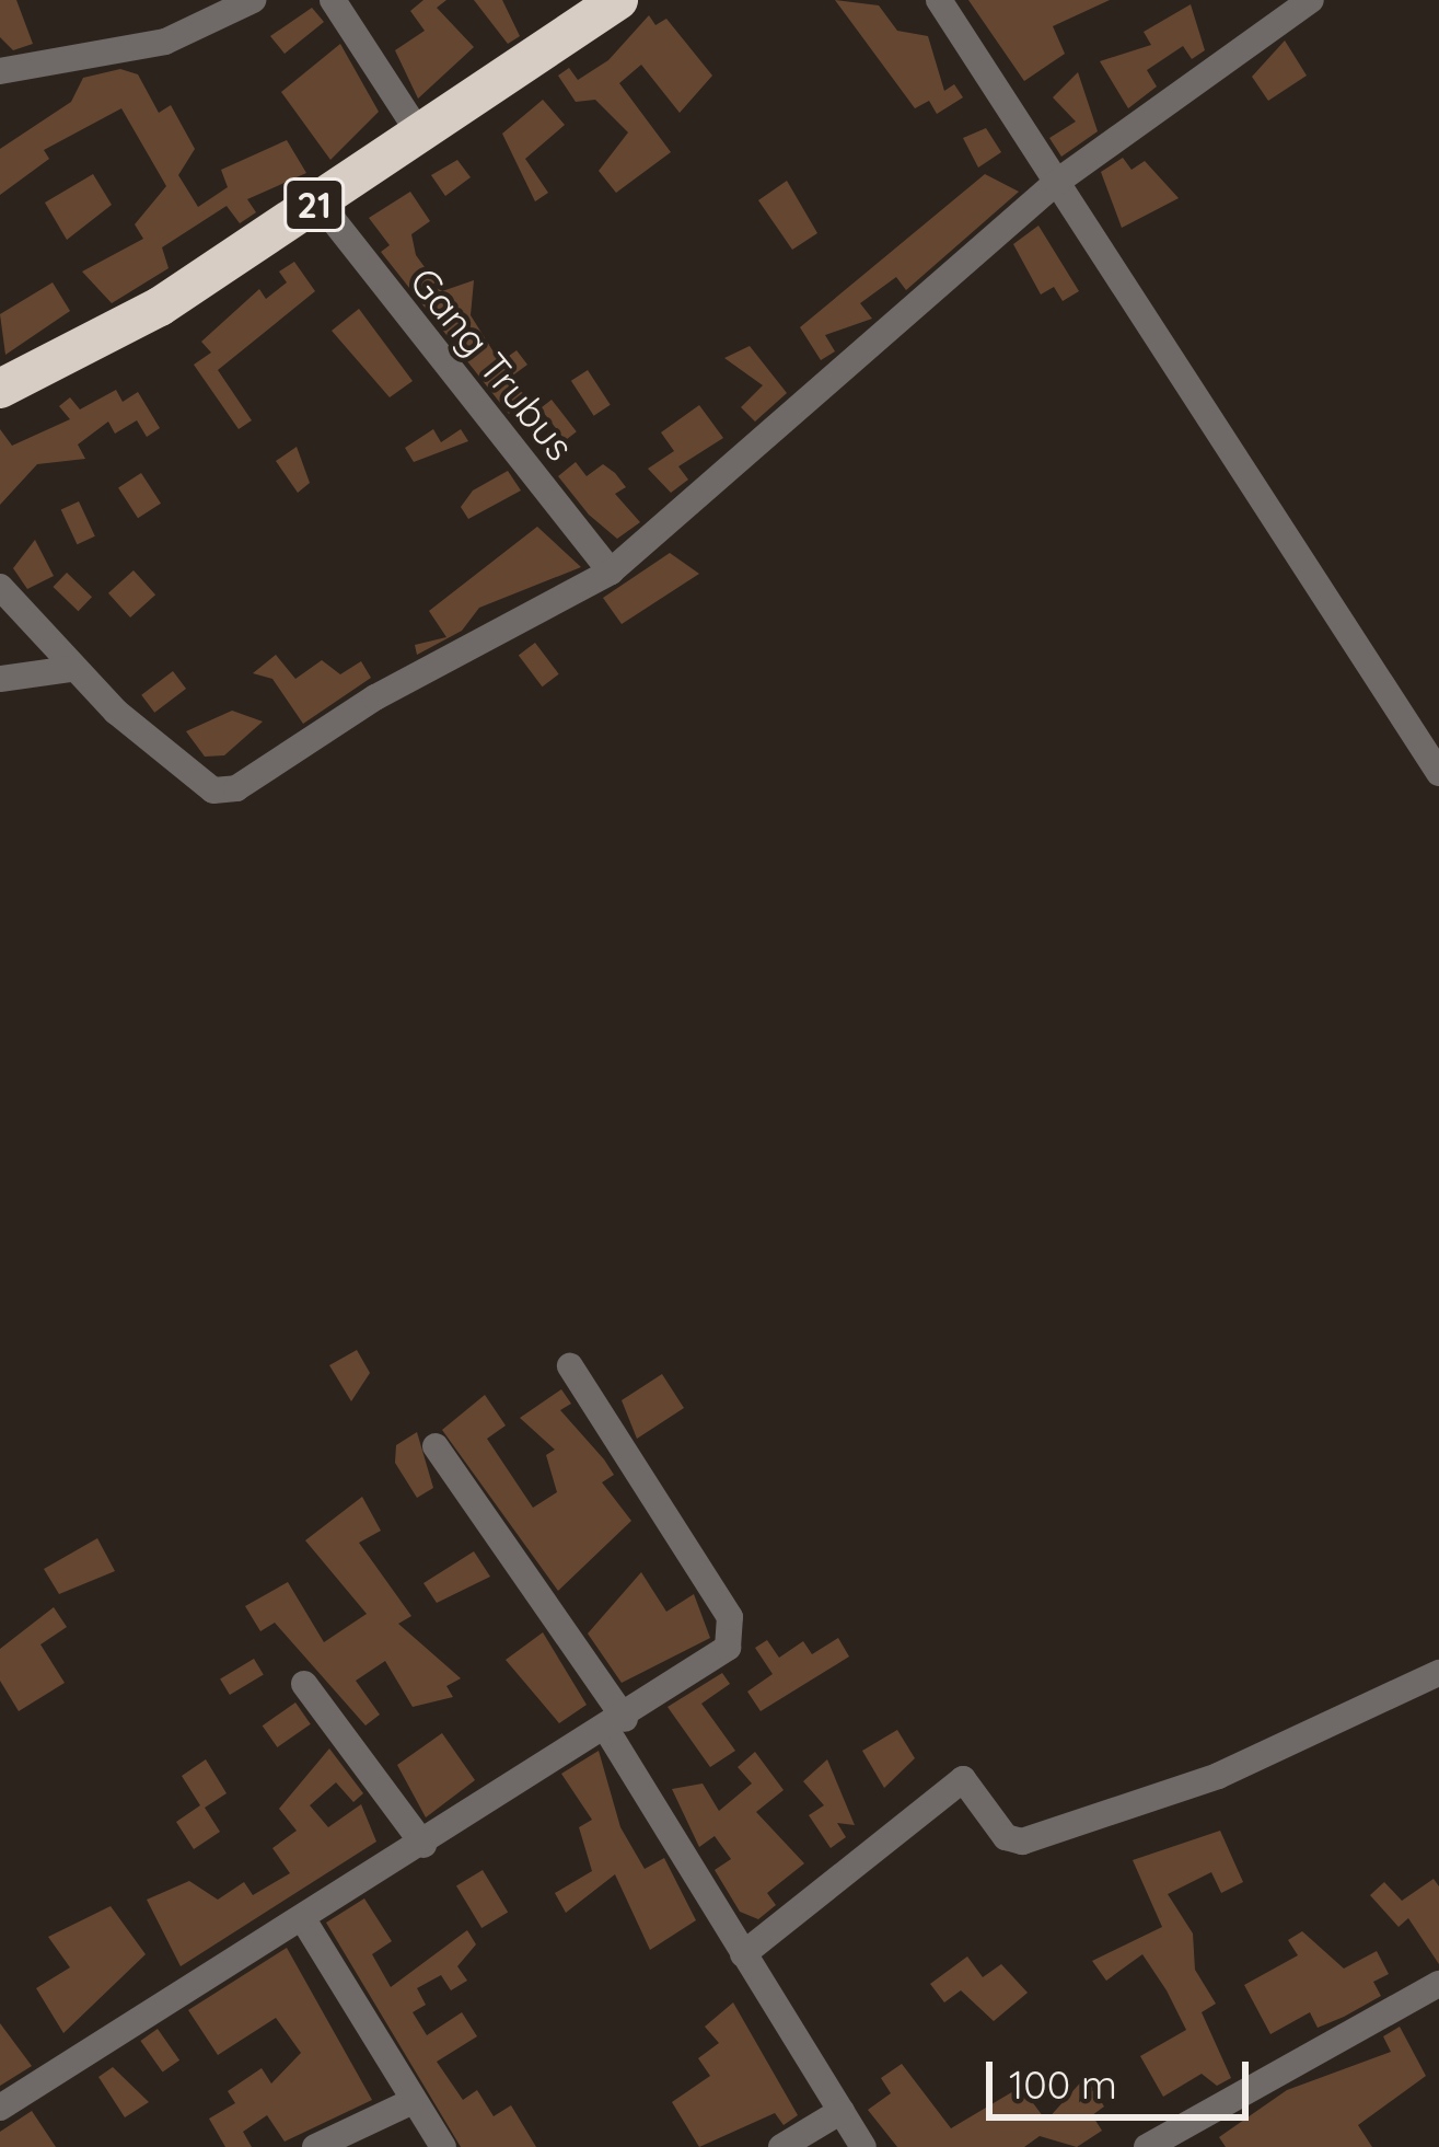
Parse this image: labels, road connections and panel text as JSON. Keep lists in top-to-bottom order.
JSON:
{
  "streets": {
    "highway": ["21"],
    "street": ["Gang Trubus"]
  },
  "crossings": [
    ["21", "Gang Trubus"]
  ],
  "scale_bar": "100 m"
}
